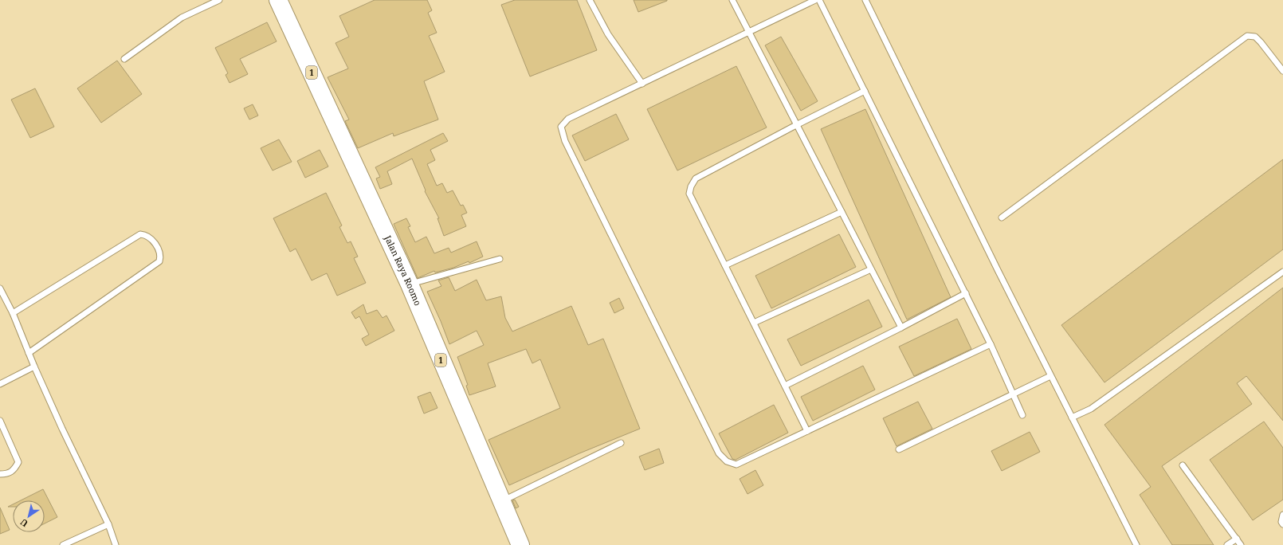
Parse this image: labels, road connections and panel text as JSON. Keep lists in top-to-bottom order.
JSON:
{
  "streets": {
    "highway": ["1", "Jalan Raya Roomo"]
  },
  "north": "bottom left"
}
